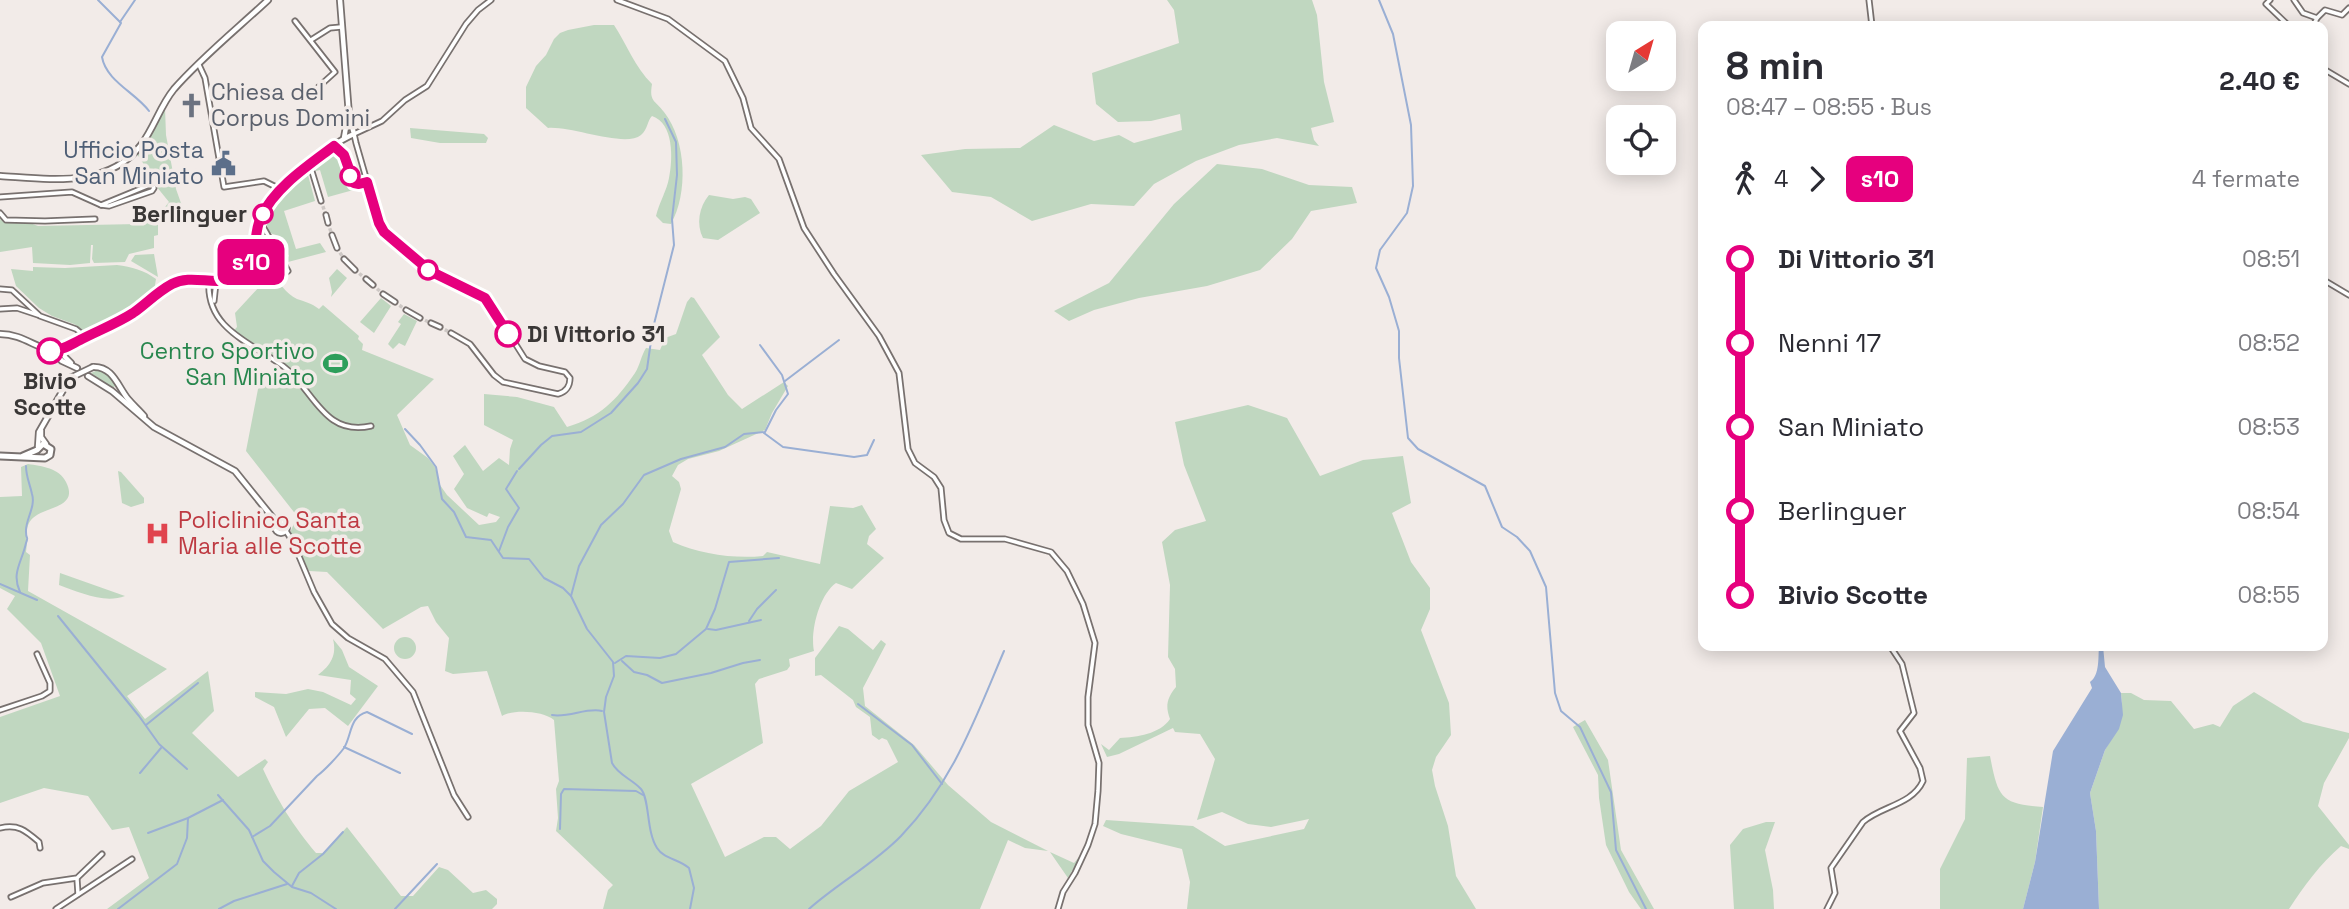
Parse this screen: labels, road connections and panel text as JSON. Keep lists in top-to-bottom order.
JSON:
{
  "places": {
    "church": ["Chiesa del Corpus Domini"],
    "public building": ["Ufficio Posta San Miniato"],
    "other": ["Berlinguer", "Di Vittorio 31", "Bivio Scotte"],
    "sports": ["Centro Sportivo San Miniato"],
    "hospital": ["Policlinico Santa Maria alle Scotte"]
  },
  "lines": ["bus line s10"],
  "north": "top right",
  "page": {
    "on_map": "s10",
    "heading": ["8 min", "08:47 – 08:55 · Bus", "2.40 €"],
    "legs": ["4", "s10", "4 fermate"],
    "list": [
      {
        "name": "Di Vittorio 31",
        "value": "08:51"
      },
      {
        "name": "Nenni 17",
        "value": "08:52"
      },
      {
        "name": "San Miniato",
        "value": "08:53"
      },
      {
        "name": "Berlinguer",
        "value": "08:54"
      },
      {
        "name": "Bivio Scotte",
        "value": "08:55"
      }
    ]
  }
}
